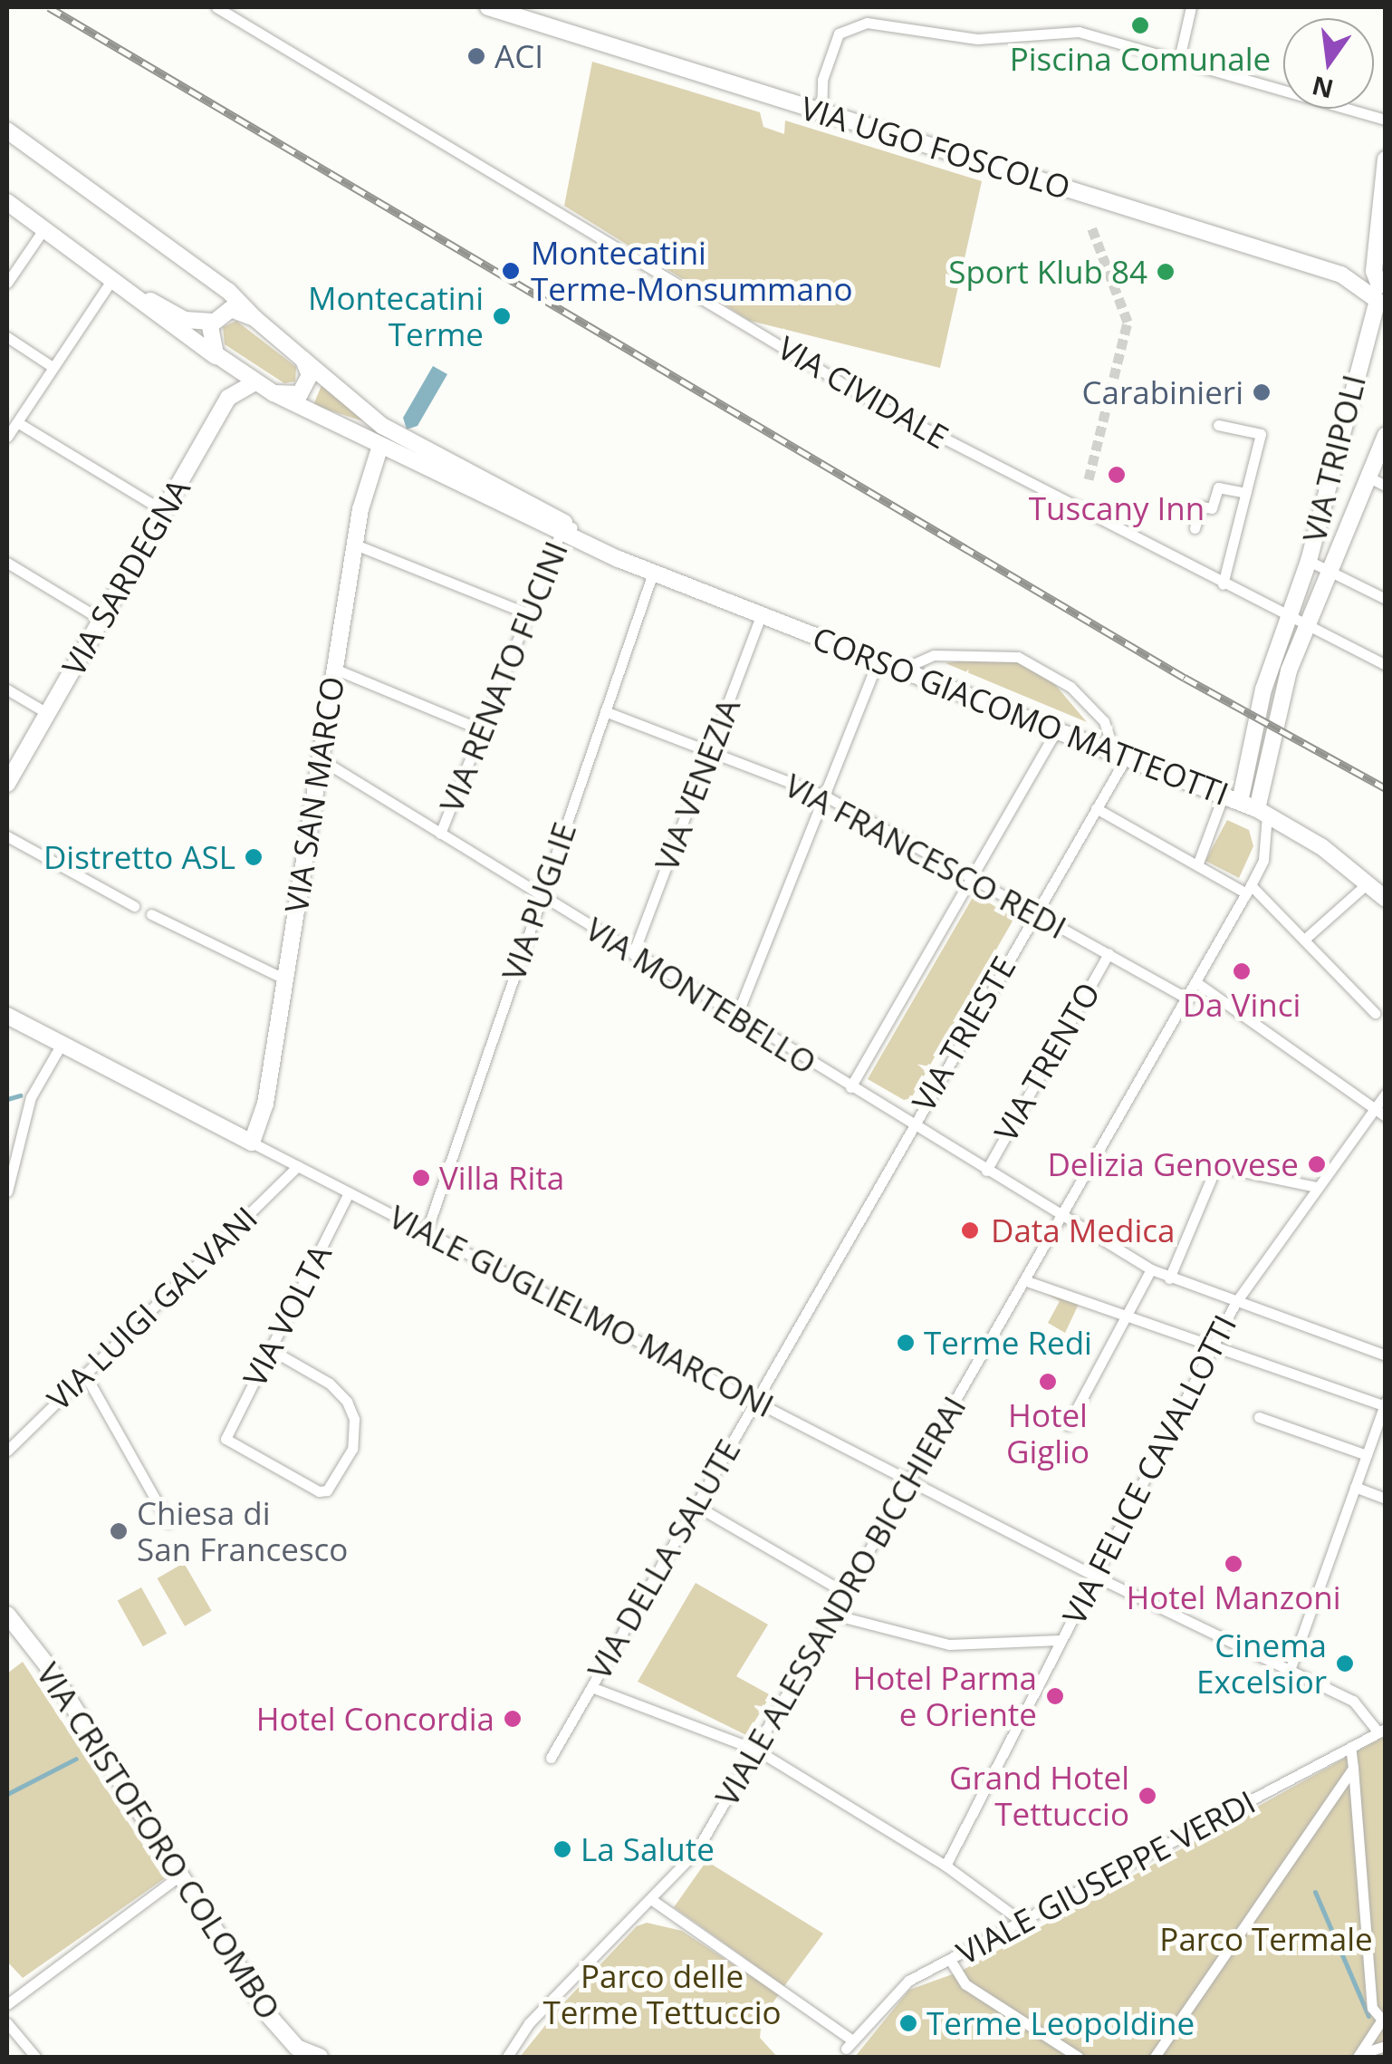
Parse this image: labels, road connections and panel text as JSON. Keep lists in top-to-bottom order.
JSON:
{
  "streets": {
    "main road": [
      "VIA UGO FOSCOLO",
      "VIA TRIPOLI",
      "VIA SARDEGNA",
      "CORSO GIACOMO MATTEOTTI",
      "VIA SAN MARCO",
      "VIA CRISTOFORO COLOMBO"
    ],
    "street": [
      "VIA CIVIDALE",
      "VIA RENATO FUCINI",
      "VIA VENEZIA",
      "VIA FRANCESCO REDI",
      "VIA PUGLIE",
      "VIA MONTEBELLO",
      "VIA TRIESTE",
      "VIA TRENTO",
      "VIA LUIGI GALVANI",
      "VIALE GUGLIELMO MARCONI",
      "VIA VOLTA",
      "VIA FELICE CAVALLOTTI",
      "VIA DELLA SALUTE",
      "VIALE ALESSANDRO BICCHIERAI",
      "VIALE GIUSEPPE VERDI"
    ]
  },
  "crossings": [
    ["VIA UGO FOSCOLO", "VIA TRIPOLI"],
    ["VIA CIVIDALE", "VIA TRIPOLI"],
    ["VIA TRIPOLI", "CORSO GIACOMO MATTEOTTI"],
    ["VIA SARDEGNA", "CORSO GIACOMO MATTEOTTI"],
    ["VIA RENATO FUCINI", "CORSO GIACOMO MATTEOTTI"],
    ["VIA RENATO FUCINI", "VIA MONTEBELLO"],
    ["CORSO GIACOMO MATTEOTTI", "VIA VENEZIA"],
    ["CORSO GIACOMO MATTEOTTI", "VIA SAN MARCO"],
    ["CORSO GIACOMO MATTEOTTI", "VIA PUGLIE"],
    ["CORSO GIACOMO MATTEOTTI", "VIA TRIESTE"],
    ["CORSO GIACOMO MATTEOTTI", "VIALE ALESSANDRO BICCHIERAI"],
    ["VIA VENEZIA", "VIA FRANCESCO REDI"],
    ["VIA VENEZIA", "VIA MONTEBELLO"],
    ["VIA SAN MARCO", "VIA MONTEBELLO"],
    ["VIA SAN MARCO", "VIALE GUGLIELMO MARCONI"],
    ["VIA FRANCESCO REDI", "VIA PUGLIE"],
    ["VIA FRANCESCO REDI", "VIA TRIESTE"],
    ["VIA FRANCESCO REDI", "VIA TRENTO"],
    ["VIA FRANCESCO REDI", "VIALE ALESSANDRO BICCHIERAI"],
    ["VIA PUGLIE", "VIA MONTEBELLO"],
    ["VIA PUGLIE", "VIALE GUGLIELMO MARCONI"],
    ["VIA MONTEBELLO", "VIA TRIESTE"],
    ["VIA MONTEBELLO", "VIA TRENTO"],
    ["VIA MONTEBELLO", "VIA DELLA SALUTE"],
    ["VIA MONTEBELLO", "VIALE ALESSANDRO BICCHIERAI"],
    ["VIA TRIESTE", "VIA DELLA SALUTE"],
    ["VIA LUIGI GALVANI", "VIALE GUGLIELMO MARCONI"],
    ["VIALE GUGLIELMO MARCONI", "VIA VOLTA"],
    ["VIALE GUGLIELMO MARCONI", "VIA FELICE CAVALLOTTI"],
    ["VIALE GUGLIELMO MARCONI", "VIA DELLA SALUTE"],
    ["VIALE GUGLIELMO MARCONI", "VIALE ALESSANDRO BICCHIERAI"],
    ["VIALE GUGLIELMO MARCONI", "VIALE GIUSEPPE VERDI"],
    ["VIALE ALESSANDRO BICCHIERAI", "VIALE GIUSEPPE VERDI"]
  ],
  "parks": ["Parco Termale", "Parco delle Terme Tettuccio"],
  "places": [
    "Piscina Comunale",
    "ACI",
    "Montecatini Terme-Monsummano",
    "Sport Klub 84",
    "Montecatini Terme",
    "Carabinieri",
    "Tuscany Inn",
    "Distretto ASL",
    "Da Vinci",
    "Delizia Genovese",
    "Villa Rita",
    "Data Medica",
    "Terme Redi",
    "Hotel Giglio",
    "Chiesa di San Francesco",
    "Hotel Manzoni",
    "Cinema Excelsior",
    "Hotel Parma e Oriente",
    "Hotel Concordia",
    "Grand Hotel Tettuccio",
    "La Salute",
    "Terme Leopoldine"
  ],
  "north": "bottom"
}
